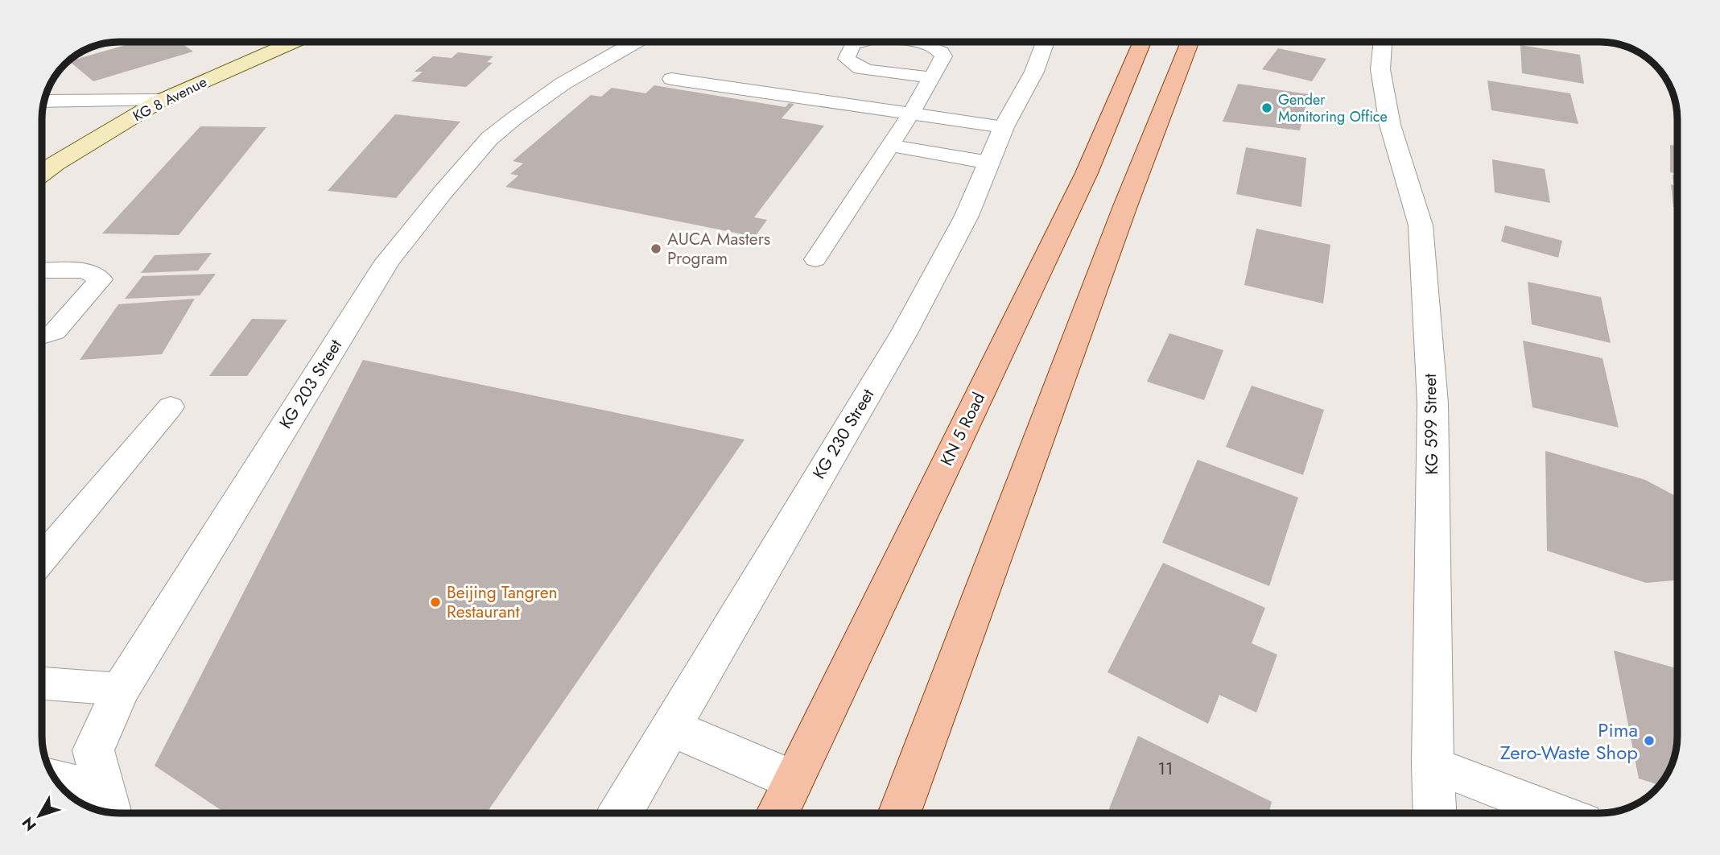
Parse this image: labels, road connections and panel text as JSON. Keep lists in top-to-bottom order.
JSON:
{
  "streets": {
    "main road": ["KN 5 Road"],
    "street": [
      "KG 8 Avenue",
      "KG 203 Street",
      "KG 599 Street",
      "KG 230 Street"
    ]
  },
  "places": [
    "Gender Monitoring Office",
    "AUCA Masters Program",
    "Beijing Tangren Restaurant",
    "Pima Zero-Waste Shop"
  ],
  "house_numbers": ["11"],
  "north": "bottom left"
}
